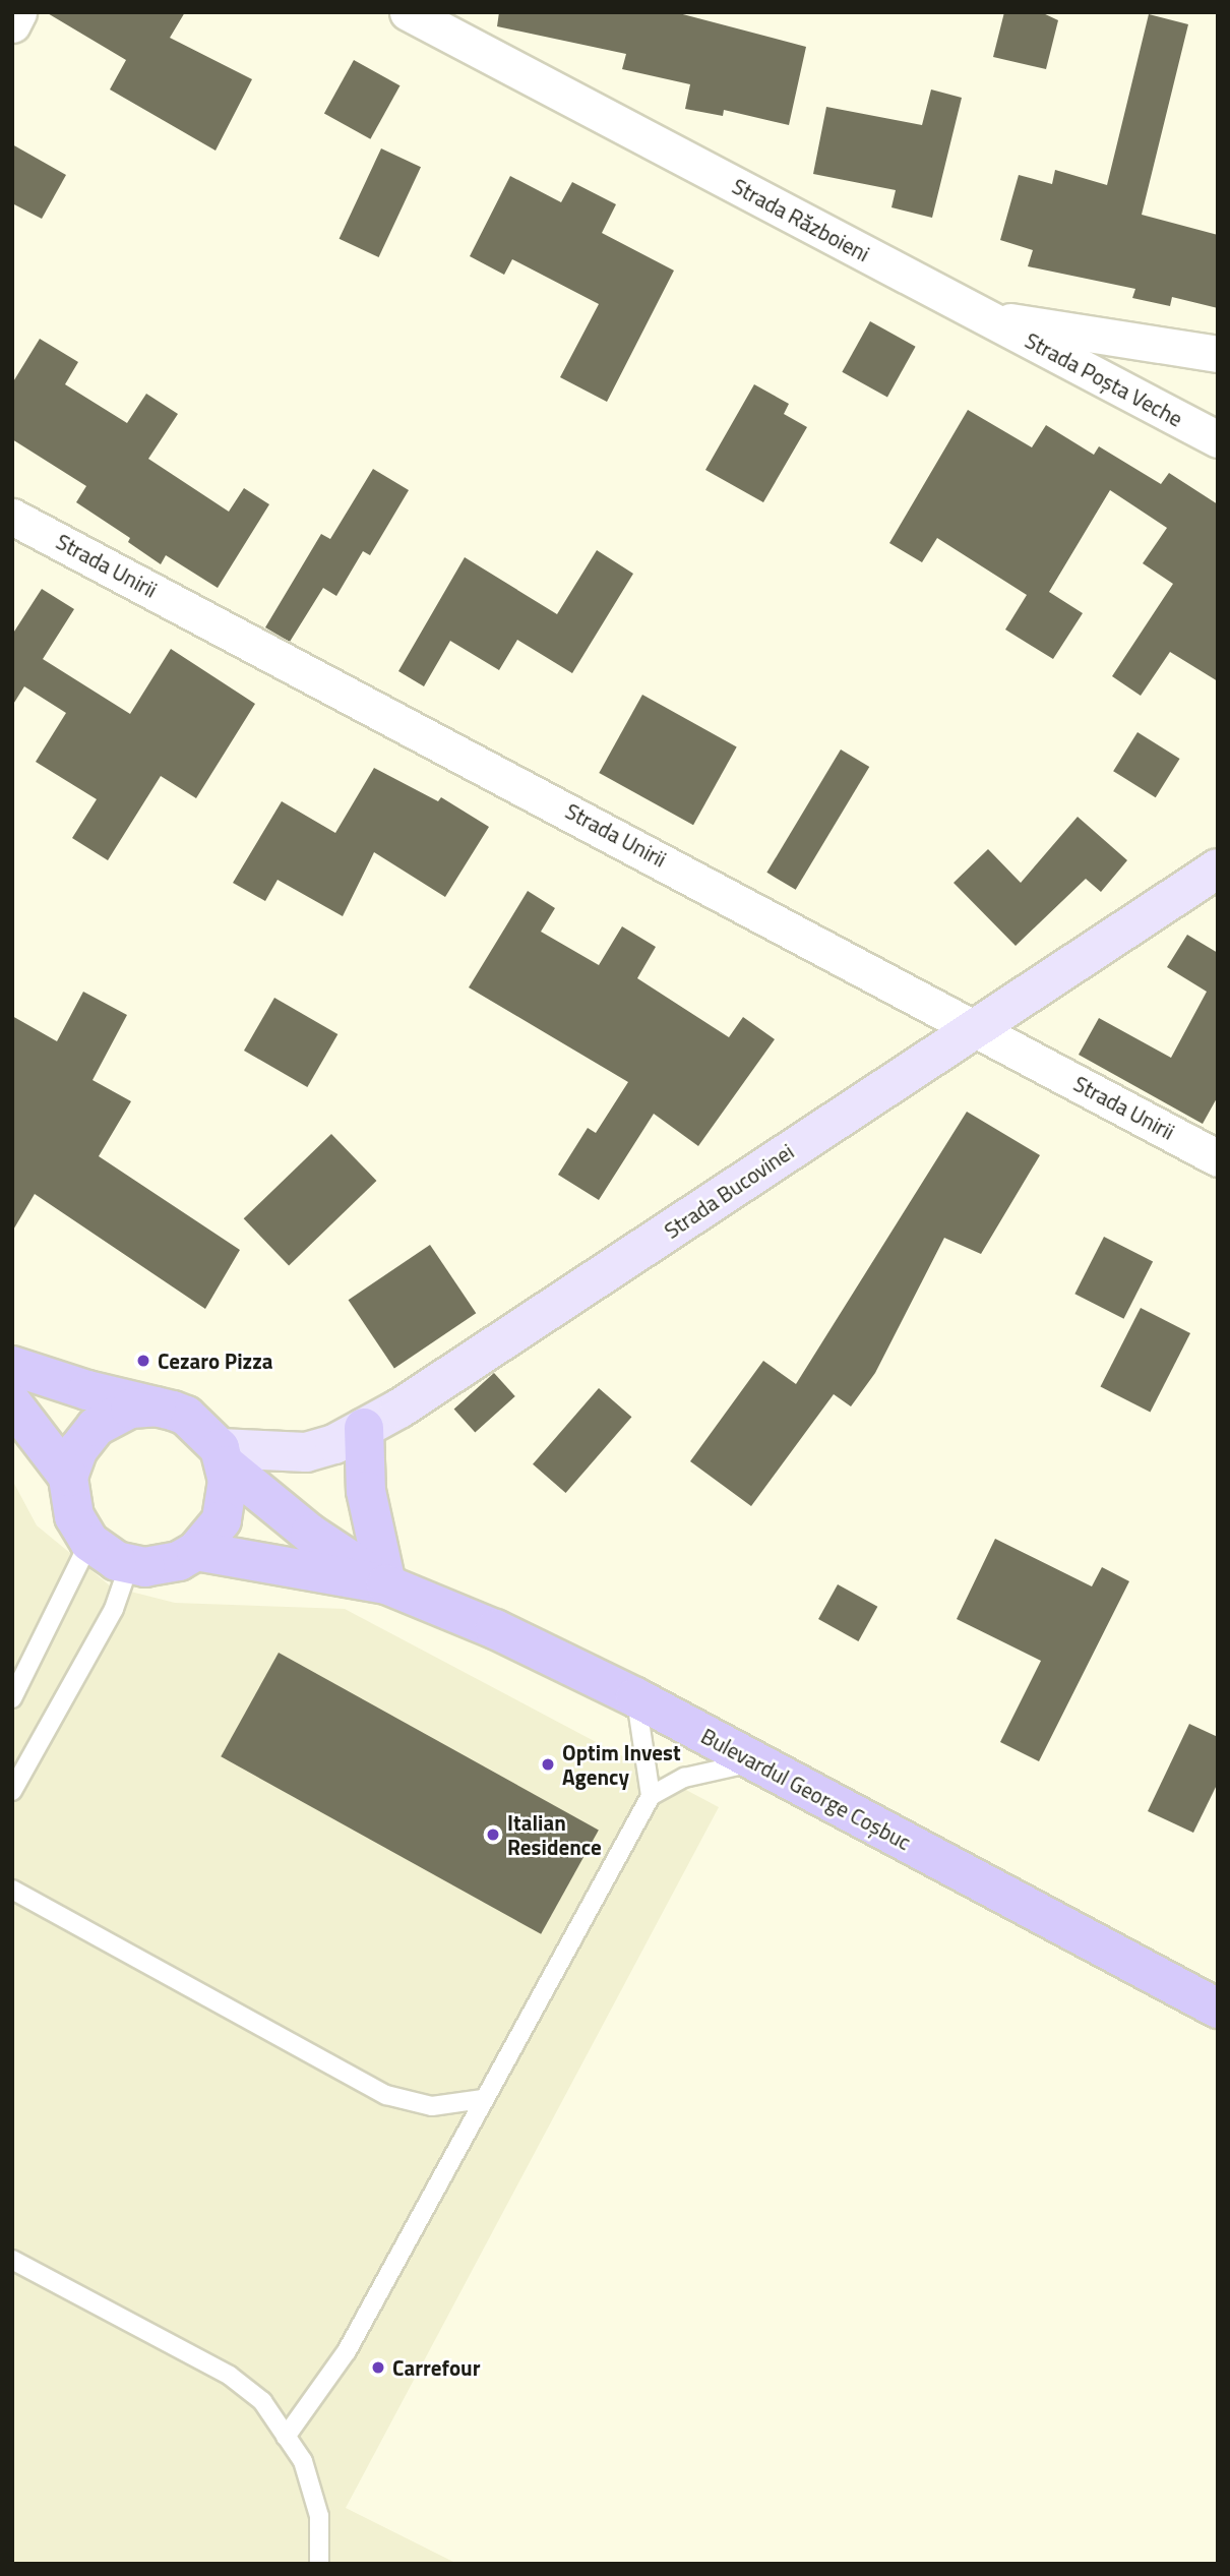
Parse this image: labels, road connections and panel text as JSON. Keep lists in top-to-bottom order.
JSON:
{
  "streets": {
    "main road": ["Bulevardul George Coșbuc"],
    "street": [
      "Strada Războieni",
      "Strada Poșta Veche",
      "Strada Unirii",
      "Strada Bucovinei"
    ]
  },
  "crossings": [
    ["Strada Războieni", "Strada Poșta Veche"],
    ["Strada Unirii", "Strada Bucovinei"],
    ["Strada Bucovinei", "Bulevardul George Coșbuc"]
  ],
  "places": [
    "Cezaro Pizza",
    "Optim Invest Agency",
    "Italian Residence",
    "Carrefour"
  ]
}
